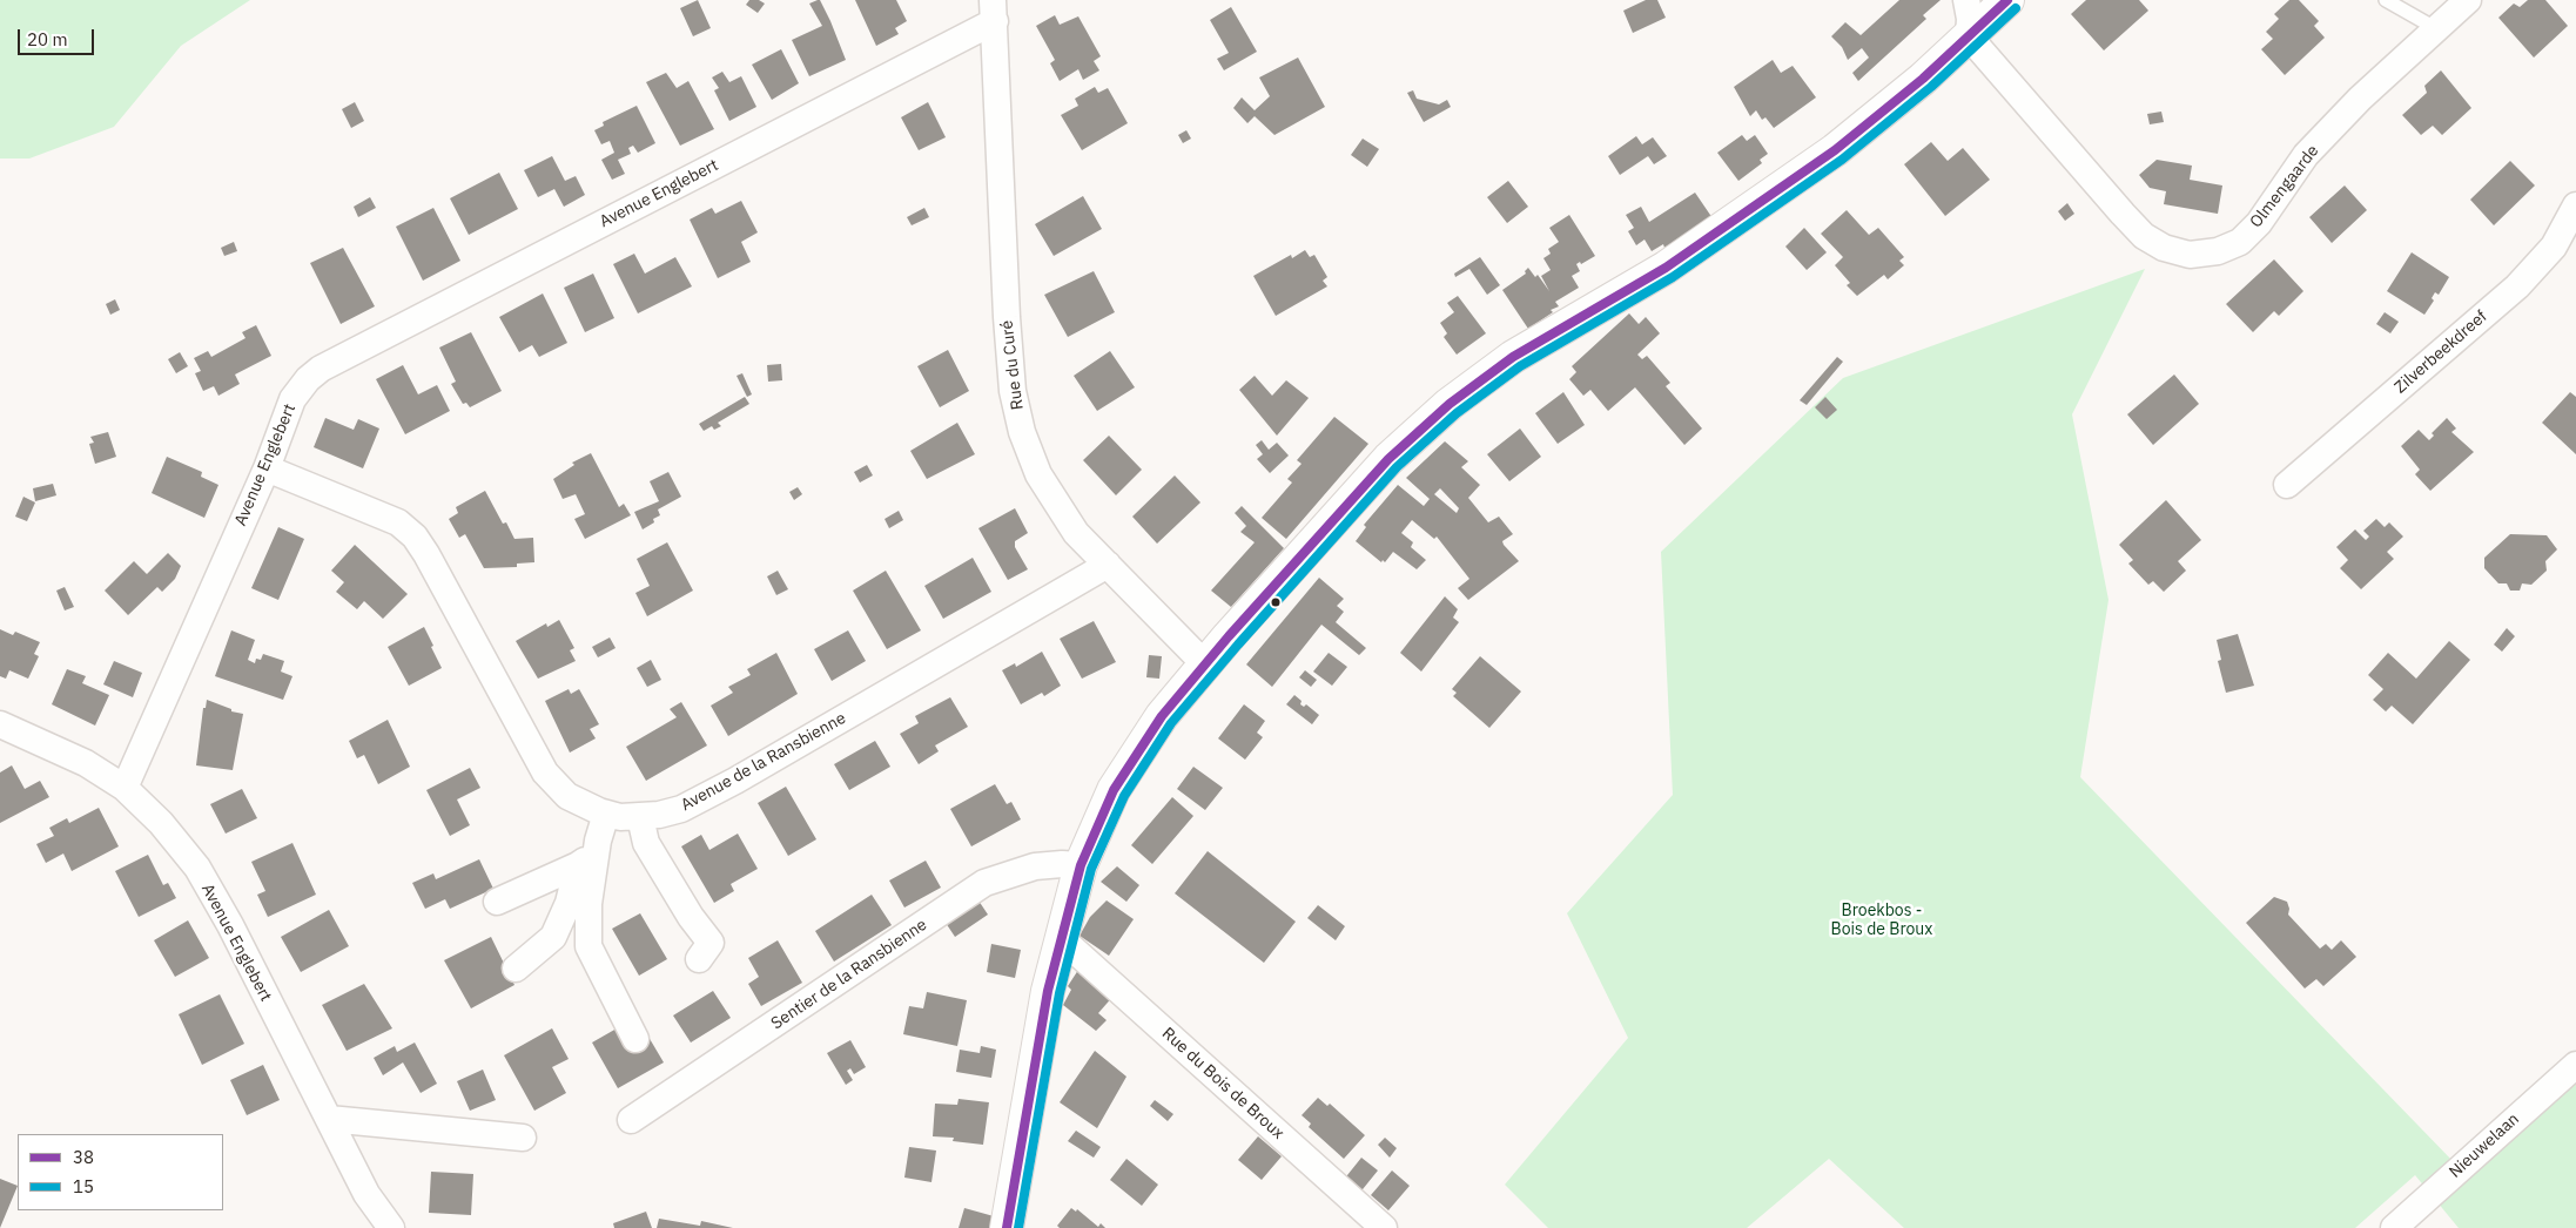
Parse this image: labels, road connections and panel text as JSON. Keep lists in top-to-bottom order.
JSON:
{
  "streets": {
    "street": [
      "Olmengaarde",
      "Avenue Englebert",
      "Zilverbeekdreef",
      "Rue du Curé",
      "Avenue de la Ransbienne",
      "Sentier de la Ransbienne",
      "Rue du Bois de Broux",
      "Nieuwelaan"
    ]
  },
  "crossings": [
    ["Avenue Englebert", "Rue du Curé"],
    ["Avenue Englebert", "Avenue de la Ransbienne"],
    ["Rue du Curé", "Avenue de la Ransbienne"]
  ],
  "parks": ["Broekbos - Bois de Broux"],
  "lines": ["transit line 38", "transit line 15"],
  "legend": ["38", "15"],
  "scale_bar": "20 m"
}
